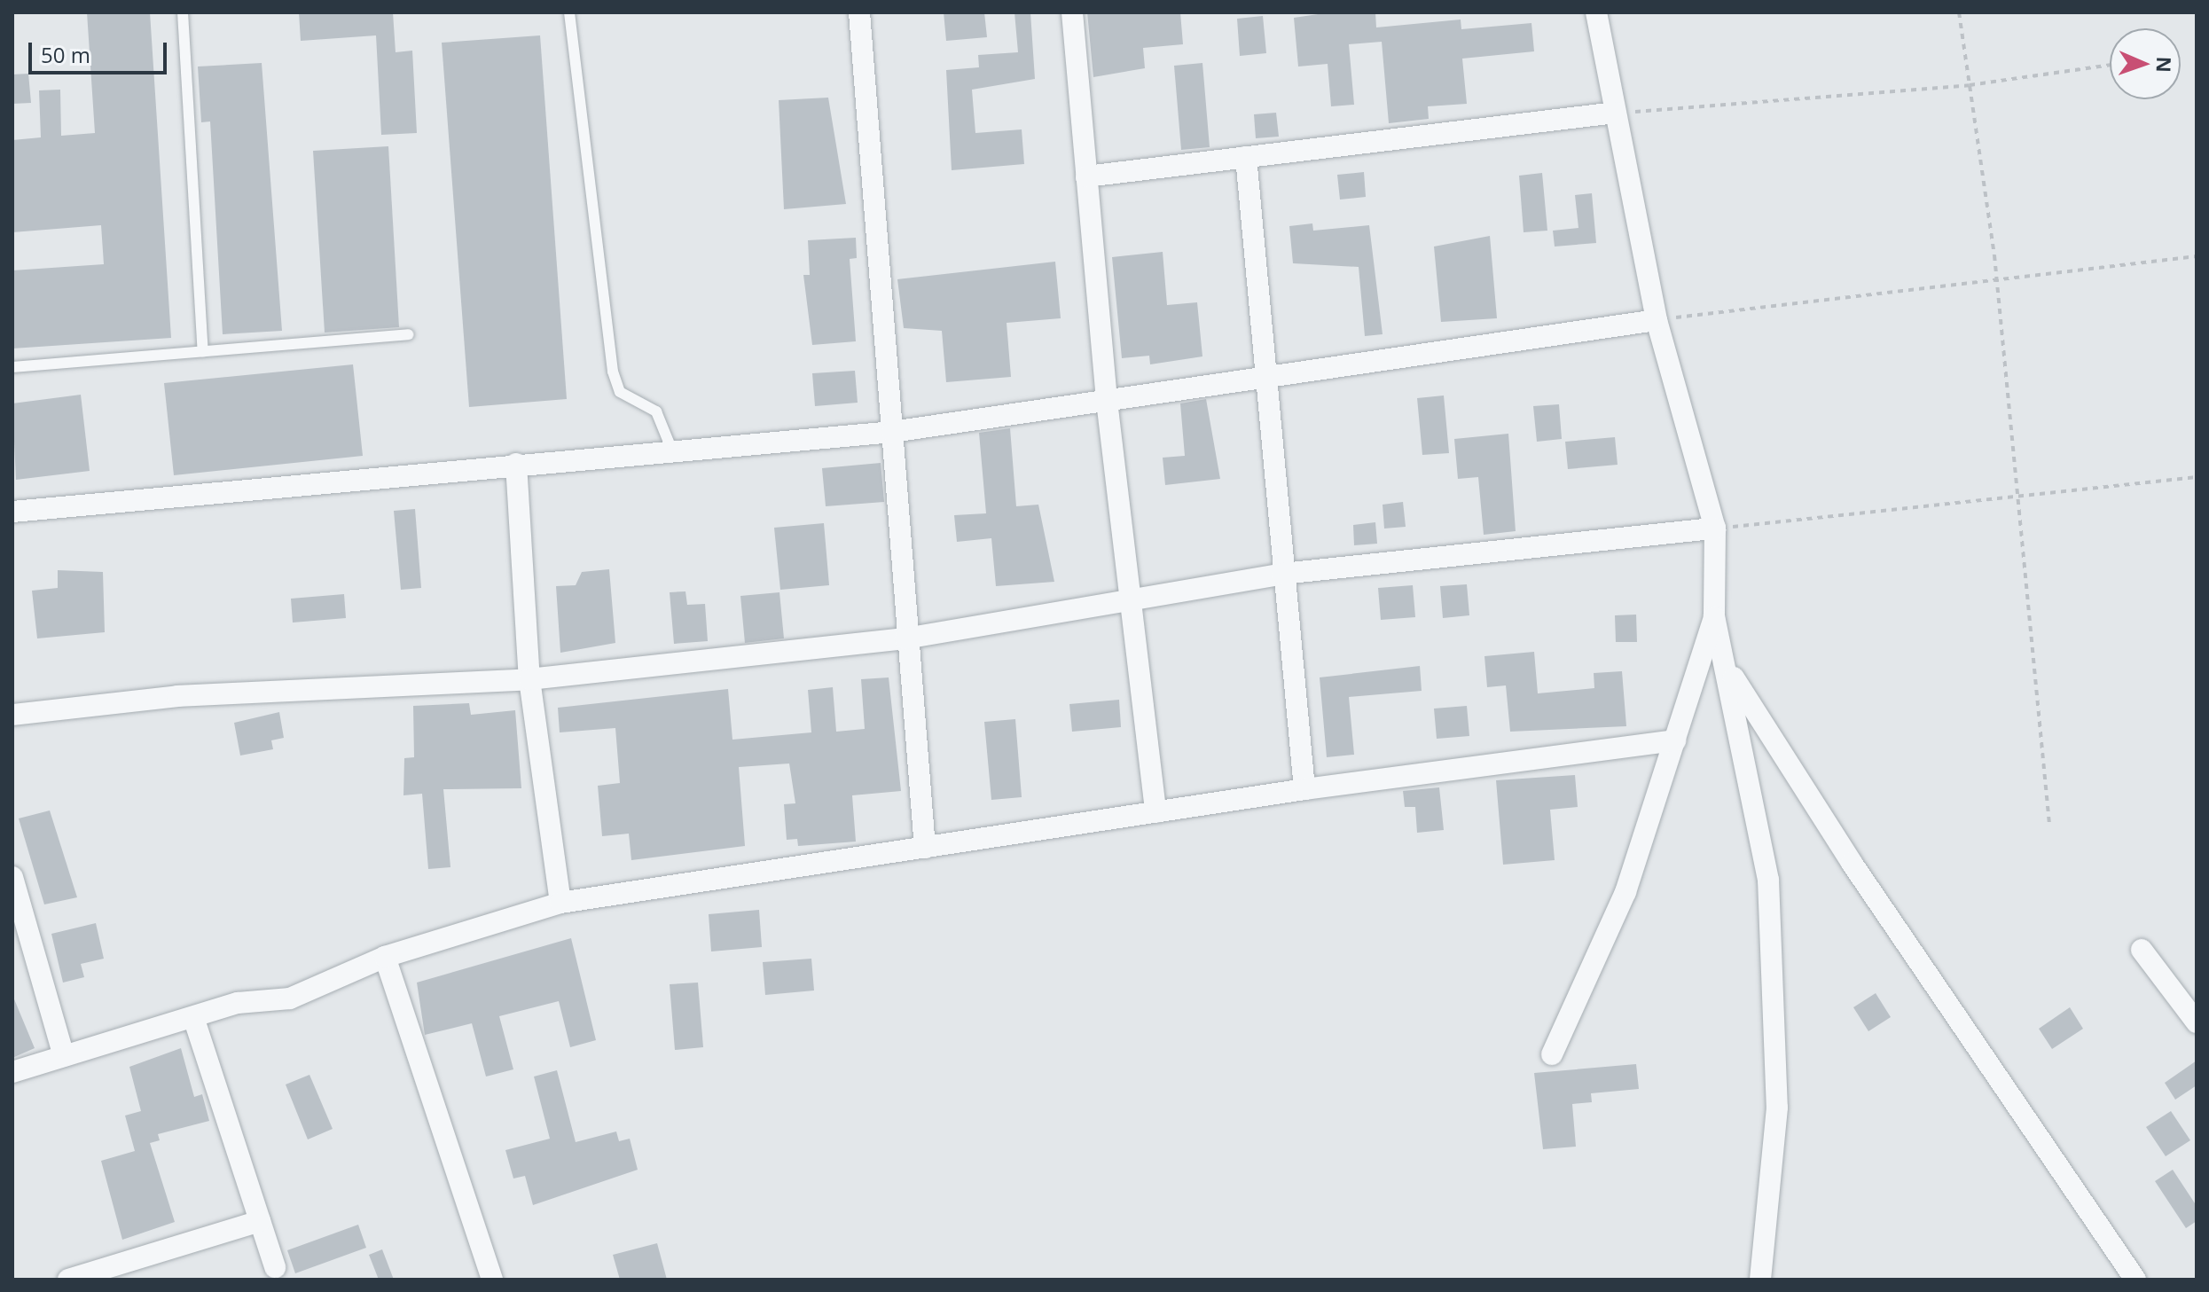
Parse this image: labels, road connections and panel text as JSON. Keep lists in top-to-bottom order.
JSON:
{
  "scale_bar": "50 m",
  "north": "right"
}
